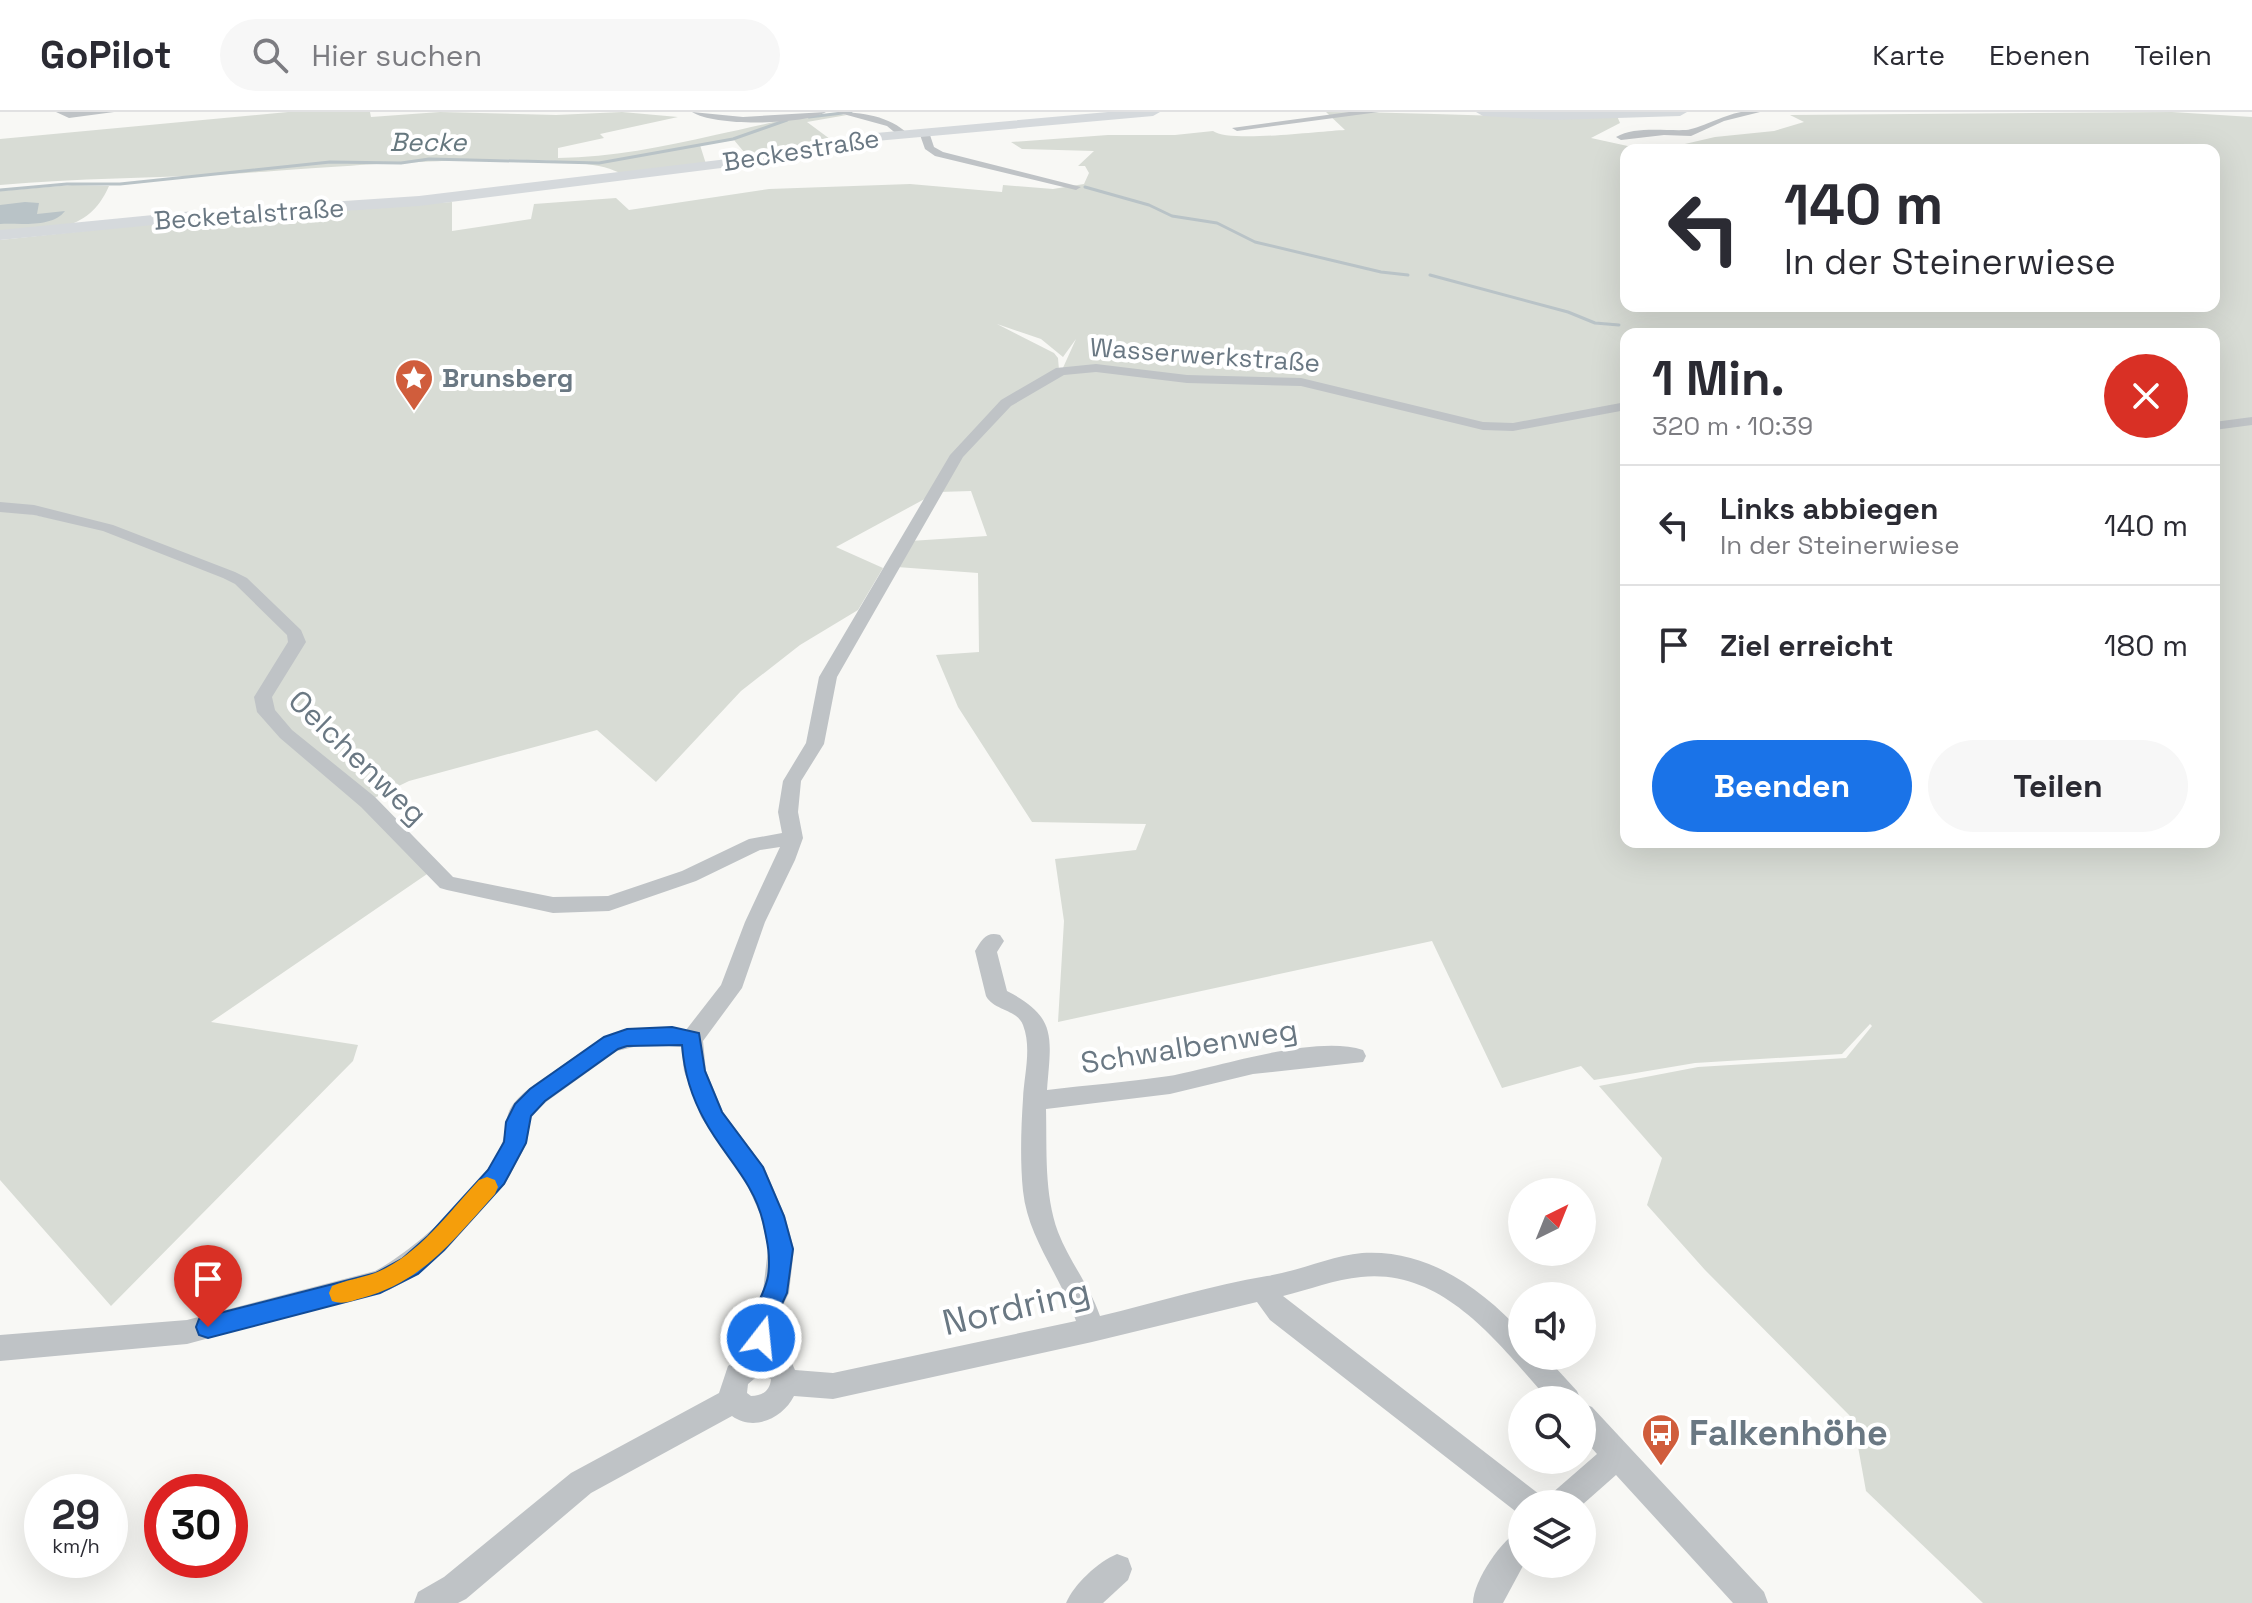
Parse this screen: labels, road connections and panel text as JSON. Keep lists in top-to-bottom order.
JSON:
{
  "streets": {
    "main road": ["Beckestraße", "Becketalstraße"],
    "street": [
      "Wasserwerkstraße",
      "Oelchenweg",
      "Schwalbenweg",
      "Nordring"
    ]
  },
  "crossings": [
    ["Beckestraße", "Becketalstraße"],
    ["Wasserwerkstraße", "Oelchenweg"]
  ],
  "water": ["Becke"],
  "places": {
    "place": ["Brunsberg"],
    "bus stop": ["Falkenhöhe"]
  },
  "north": "top right",
  "page": {
    "header": "GoPilot",
    "search": "Hier suchen",
    "nav": ["Karte", "Ebenen", "Teilen"],
    "turn": ["140 m", "In der Steinerwiese"],
    "heading": ["1 Min.", "320 m · 10:39"],
    "list": [
      {
        "name": "Links abbiegen",
        "note": "In der Steinerwiese",
        "value": "140 m"
      },
      {
        "name": "Ziel erreicht",
        "value": "180 m"
      }
    ],
    "buttons": ["Beenden", "Teilen"],
    "speed": "29 km/h",
    "limit": "30"
  }
}
